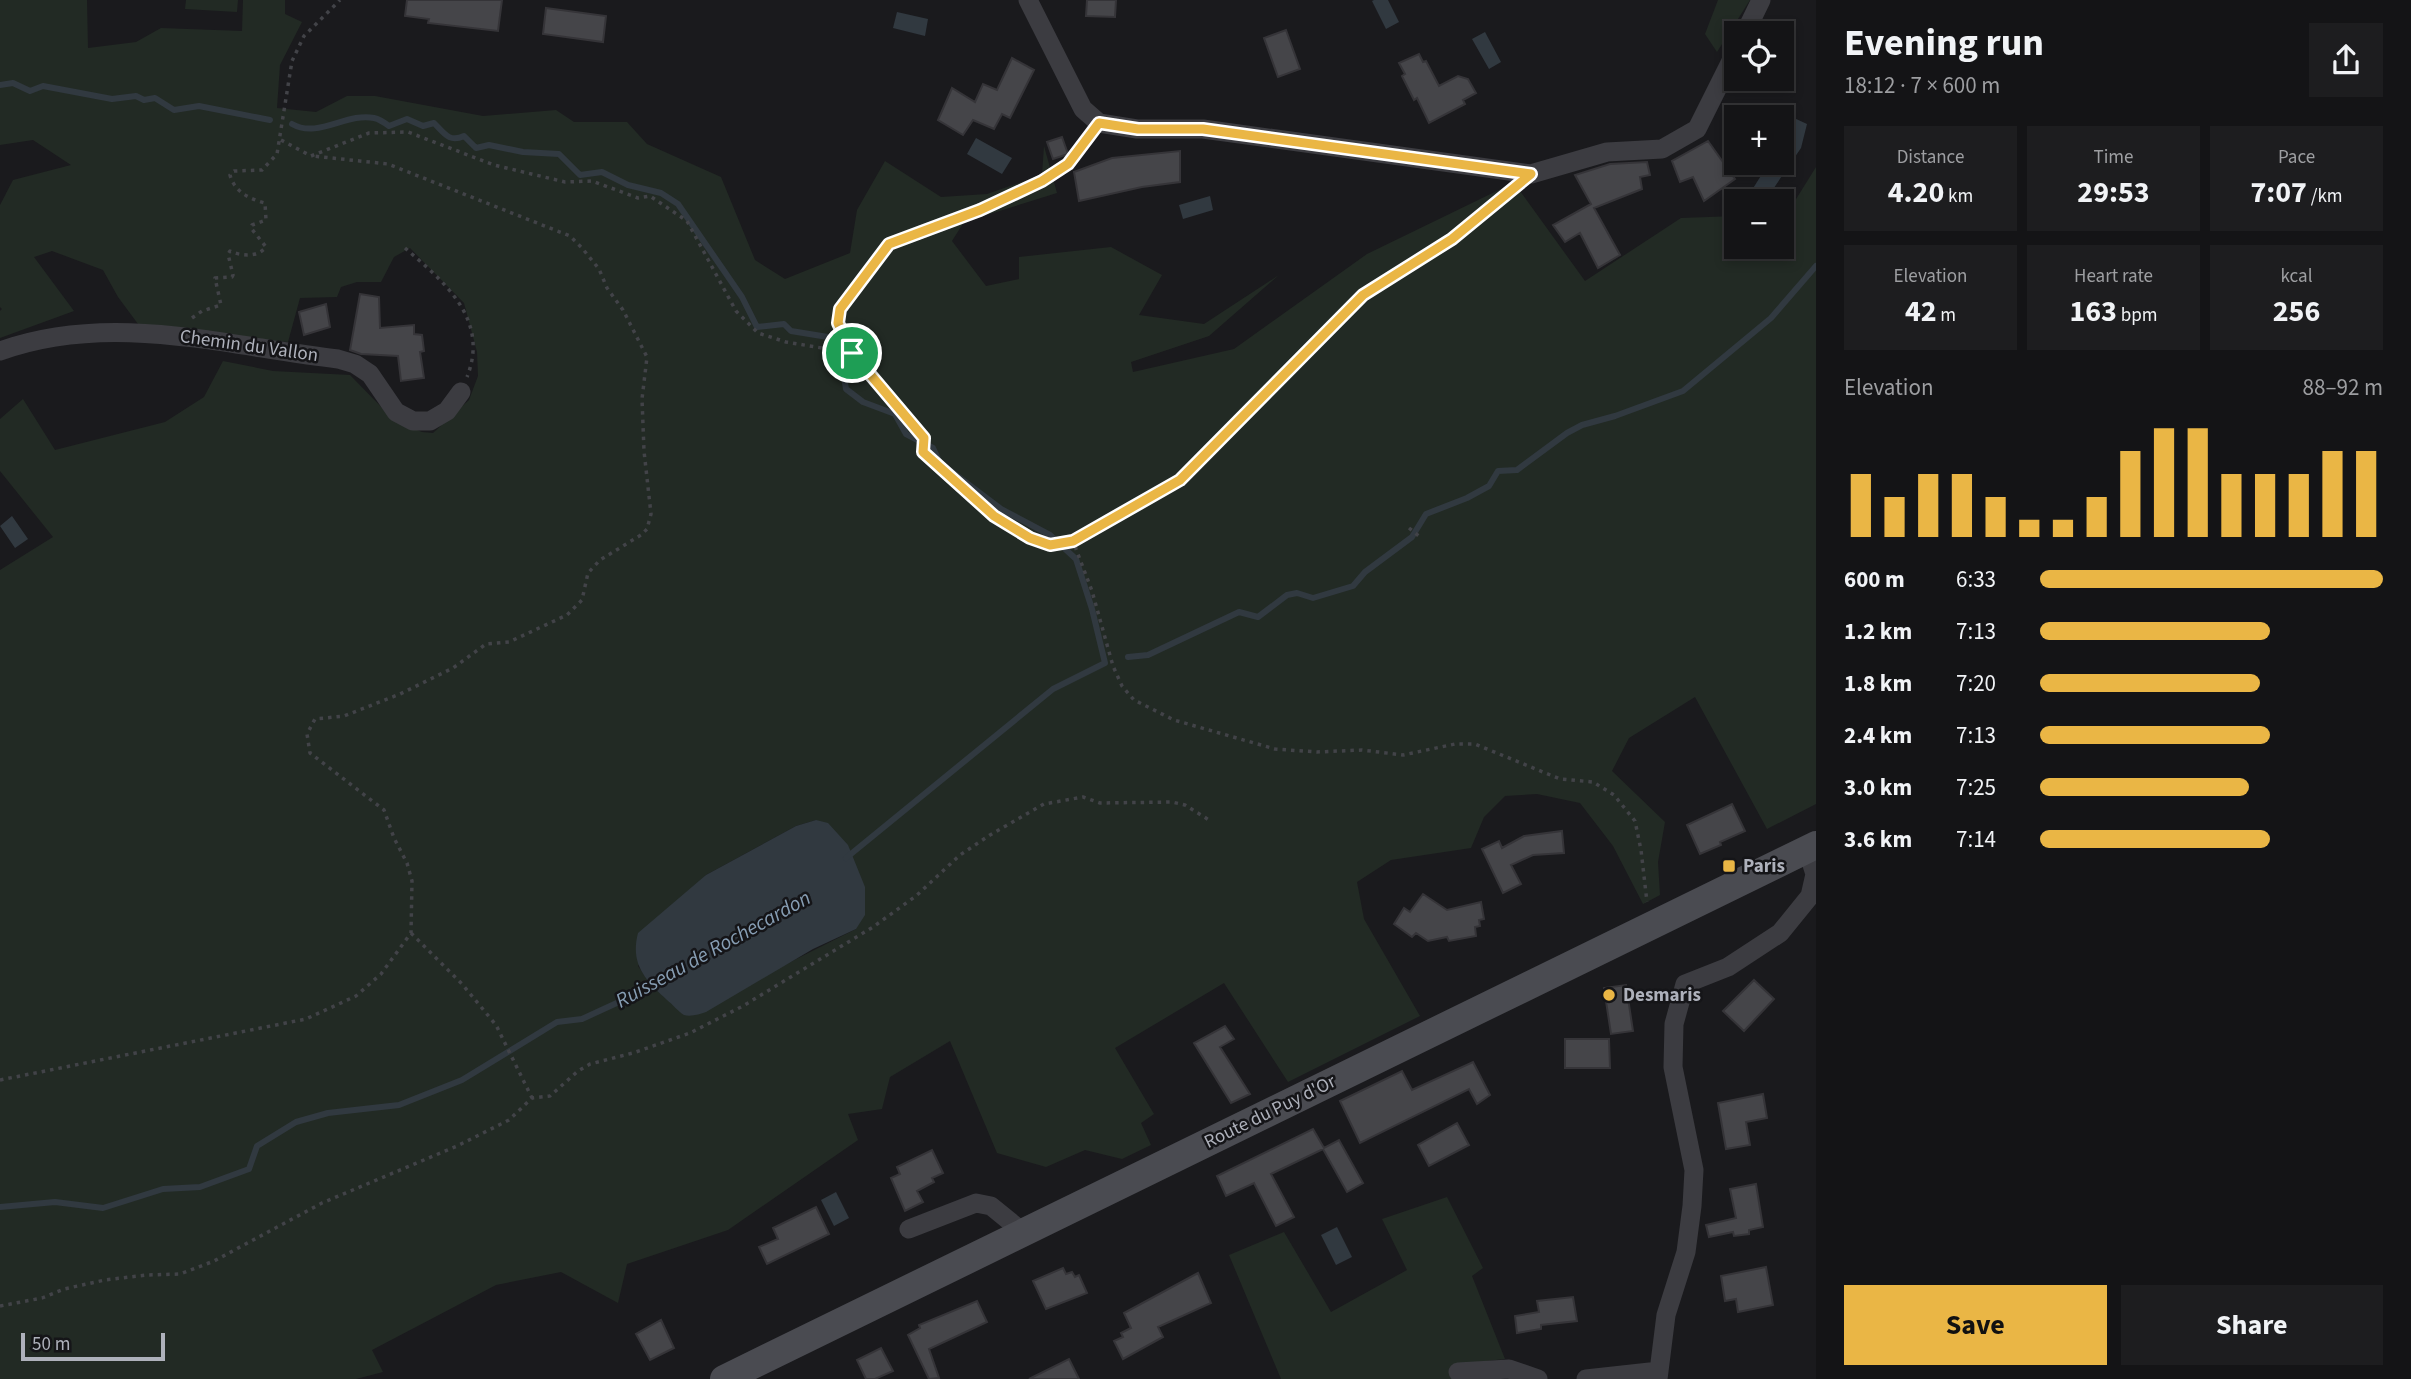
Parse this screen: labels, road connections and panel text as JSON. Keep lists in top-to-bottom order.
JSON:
{
  "streets": {
    "main road": ["Route du Puy d'Or"],
    "street": ["Chemin du Vallon"]
  },
  "water": ["Ruisseau de Rochecardon"],
  "places": {
    "transit": ["Paris"],
    "other": ["Desmaris"]
  },
  "scale_bar": "50 m",
  "page": {
    "heading": ["Evening run", "18:12 · 7 × 600 m"],
    "map_buttons": ["+", "−"],
    "stats": [
      ["Distance", "4.20 km"],
      ["Time", "29:53"],
      ["Pace", "7:07 /km"],
      ["Elevation", "42 m"],
      ["Heart rate", "163 bpm"],
      ["kcal", "256"]
    ],
    "chart": ["Elevation", "88–92 m"],
    "list": [
      {
        "name": "600 m",
        "note": "6:33"
      },
      {
        "name": "1.2 km",
        "note": "7:13"
      },
      {
        "name": "1.8 km",
        "note": "7:20"
      },
      {
        "name": "2.4 km",
        "note": "7:13"
      },
      {
        "name": "3.0 km",
        "note": "7:25"
      },
      {
        "name": "3.6 km",
        "note": "7:14"
      }
    ],
    "buttons": ["Save", "Share"],
    "scale": "50 m"
  }
}
